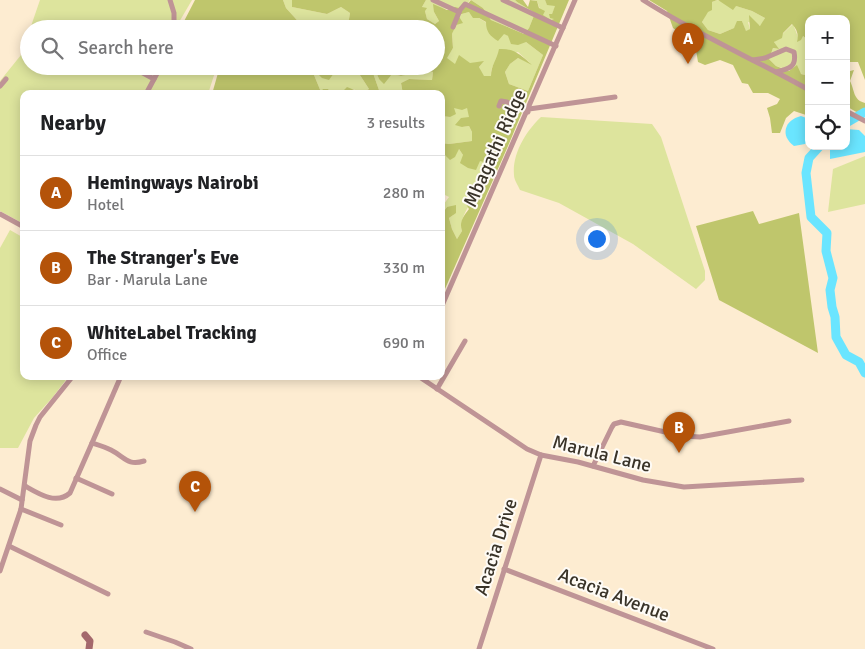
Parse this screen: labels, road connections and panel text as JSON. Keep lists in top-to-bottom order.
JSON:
{
  "streets": {
    "street": [
      "Mbagathi Ridge",
      "Marula Lane",
      "Acacia Drive",
      "Acacia Avenue"
    ]
  },
  "crossings": [
    ["Marula Lane", "Acacia Drive"],
    ["Acacia Drive", "Acacia Avenue"]
  ],
  "page": {
    "map_buttons": ["+", "−"],
    "search": "Search here",
    "pins": ["A", "B", "C"],
    "heading": ["Nearby", "3 results"],
    "list": [
      {
        "mark": "A",
        "name": "Hemingways Nairobi",
        "note": "Hotel",
        "value": "280 m"
      },
      {
        "mark": "B",
        "name": "The Stranger's Eve",
        "note": "Bar · Marula Lane",
        "value": "330 m"
      },
      {
        "mark": "C",
        "name": "WhiteLabel Tracking",
        "note": "Office",
        "value": "690 m"
      }
    ]
  }
}
